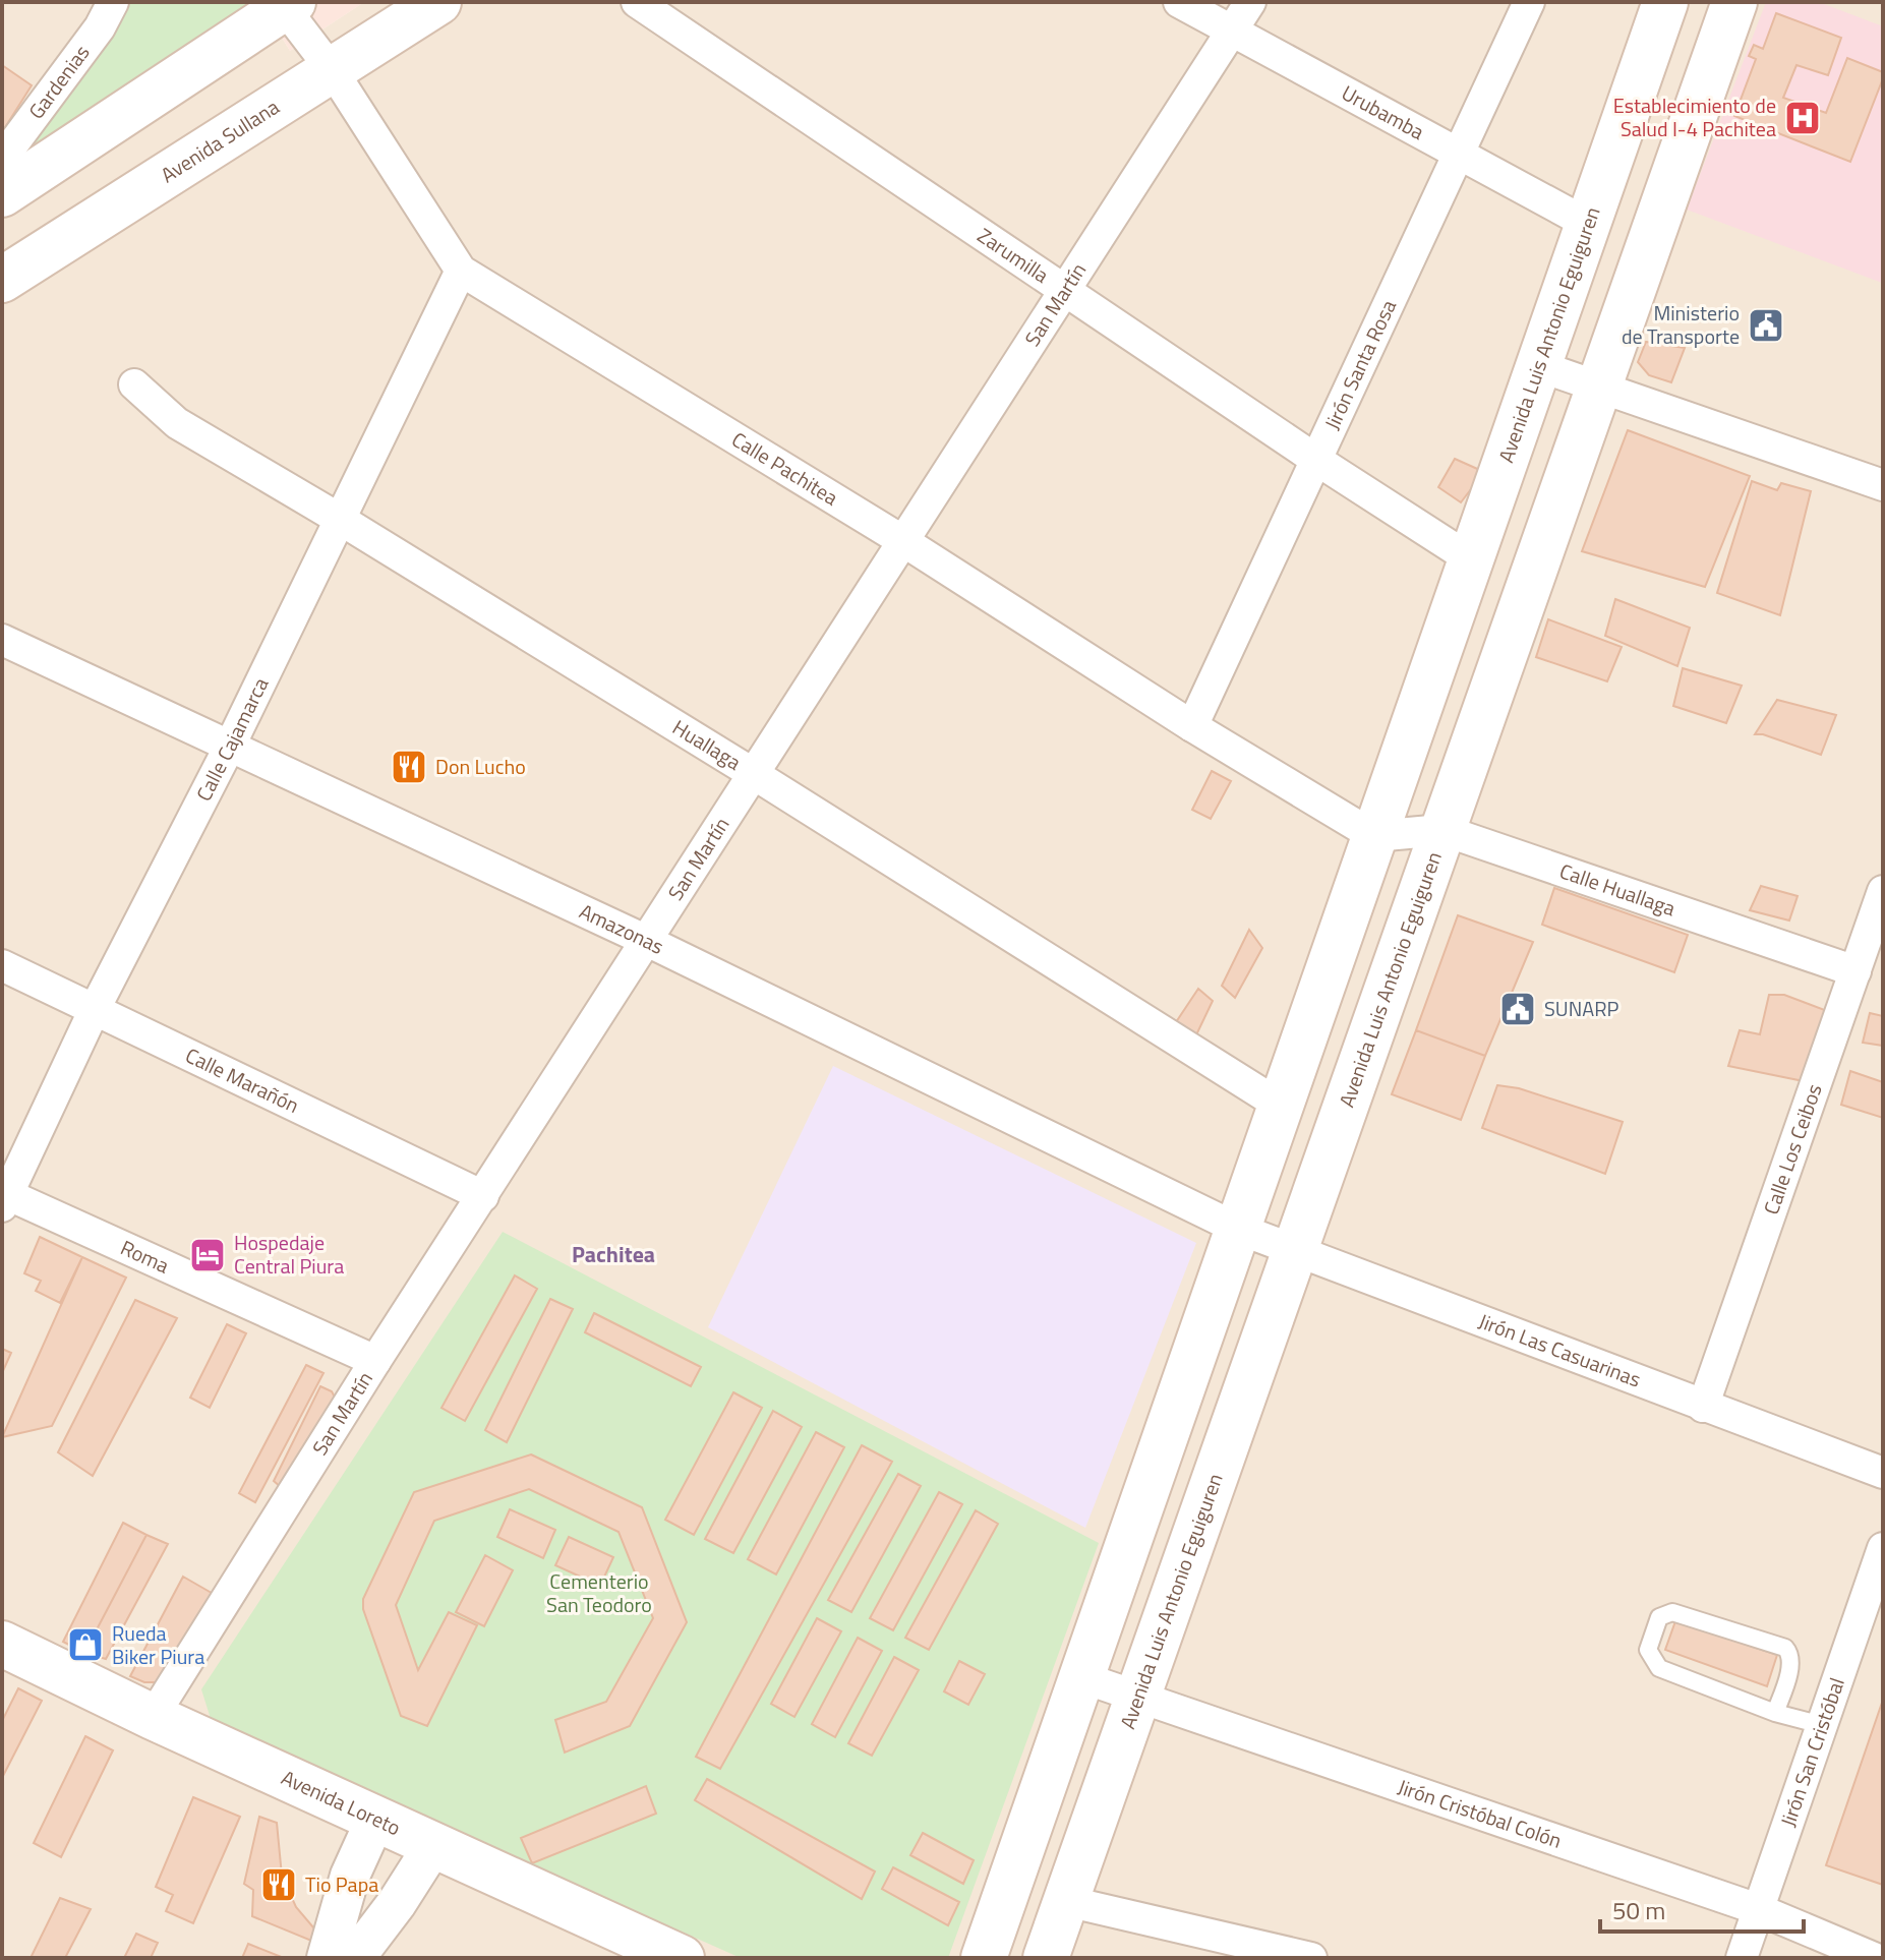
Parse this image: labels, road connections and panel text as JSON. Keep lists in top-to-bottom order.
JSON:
{
  "streets": {
    "main road": ["Avenida Sullana", "Avenida Luis Antonio Eguiguren", "Avenida Loreto"],
    "street": [
      "Gardenias",
      "Urubamba",
      "Zarumilla",
      "San Martín",
      "Jirón Santa Rosa",
      "Calle Pachitea",
      "Calle Cajamarca",
      "Huallaga",
      "Calle Huallaga",
      "Amazonas",
      "Calle Marañón",
      "Calle Los Ceibos",
      "Roma",
      "Jirón Las Casuarinas",
      "Jirón San Cristóbal",
      "Jirón Cristóbal Colón"
    ]
  },
  "crossings": [
    ["Urubamba", "San Martín"],
    ["Urubamba", "Avenida Luis Antonio Eguiguren"],
    ["Urubamba", "Jirón Santa Rosa"],
    ["Avenida Sullana", "Calle Pachitea"],
    ["Zarumilla", "San Martín"],
    ["Zarumilla", "Avenida Luis Antonio Eguiguren"],
    ["Zarumilla", "Jirón Santa Rosa"],
    ["San Martín", "Calle Pachitea"],
    ["San Martín", "Huallaga"],
    ["San Martín", "Amazonas"],
    ["San Martín", "Calle Marañón"],
    ["San Martín", "Roma"],
    ["San Martín", "Avenida Loreto"],
    ["Avenida Luis Antonio Eguiguren", "Calle Pachitea"],
    ["Avenida Luis Antonio Eguiguren", "Huallaga"],
    ["Avenida Luis Antonio Eguiguren", "Calle Huallaga"],
    ["Avenida Luis Antonio Eguiguren", "Amazonas"],
    ["Avenida Luis Antonio Eguiguren", "Jirón Las Casuarinas"],
    ["Avenida Luis Antonio Eguiguren", "Jirón Cristóbal Colón"],
    ["Jirón Santa Rosa", "Calle Pachitea"],
    ["Calle Pachitea", "Calle Cajamarca"],
    ["Calle Pachitea", "Calle Huallaga"],
    ["Calle Cajamarca", "Huallaga"],
    ["Calle Cajamarca", "Amazonas"],
    ["Calle Cajamarca", "Calle Marañón"],
    ["Calle Cajamarca", "Roma"],
    ["Calle Huallaga", "Calle Los Ceibos"],
    ["Amazonas", "Jirón Las Casuarinas"],
    ["Calle Los Ceibos", "Jirón Las Casuarinas"],
    ["Jirón San Cristóbal", "Jirón Cristóbal Colón"]
  ],
  "districts": ["Pachitea"],
  "parks": ["Cementerio San Teodoro"],
  "places": {
    "hospital": ["Establecimiento de Salud I-4 Pachitea"],
    "public building": ["Ministerio de Transporte", "SUNARP"],
    "restaurant": ["Don Lucho", "Tio Papa"],
    "hotel": ["Hospedaje Central Piura"],
    "shop": ["Rueda Biker Piura"]
  },
  "scale_bar": "50 m"
}
